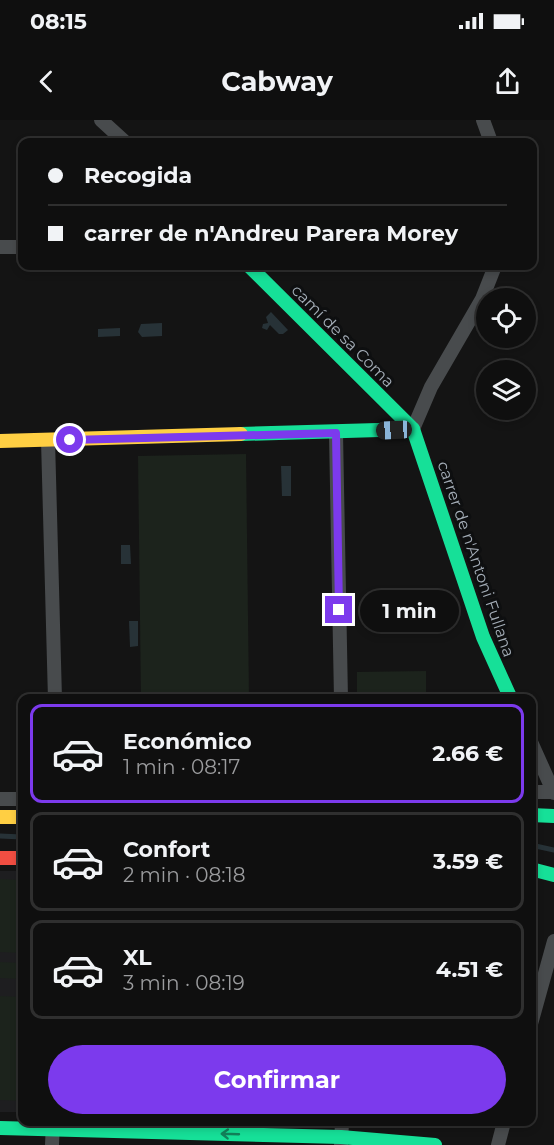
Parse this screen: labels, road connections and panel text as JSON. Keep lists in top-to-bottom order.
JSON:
{
  "streets": {
    "street": ["camí de sa Coma", "carrer de n'Antoni Fullana"]
  },
  "crossings": [
    ["camí de sa Coma", "carrer de n'Antoni Fullana"]
  ],
  "page": {
    "status": "08:15",
    "header": "Cabway",
    "banner": ["Recogida", "carrer de n'Andreu Parera Morey"],
    "bubble": "1 min",
    "list": [
      {
        "name": "Económico",
        "note": "1 min · 08:17",
        "value": "2.66 €"
      },
      {
        "name": "Confort",
        "note": "2 min · 08:18",
        "value": "3.59 €"
      },
      {
        "name": "XL",
        "note": "3 min · 08:19",
        "value": "4.51 €"
      }
    ],
    "buttons": "Confirmar"
  }
}
